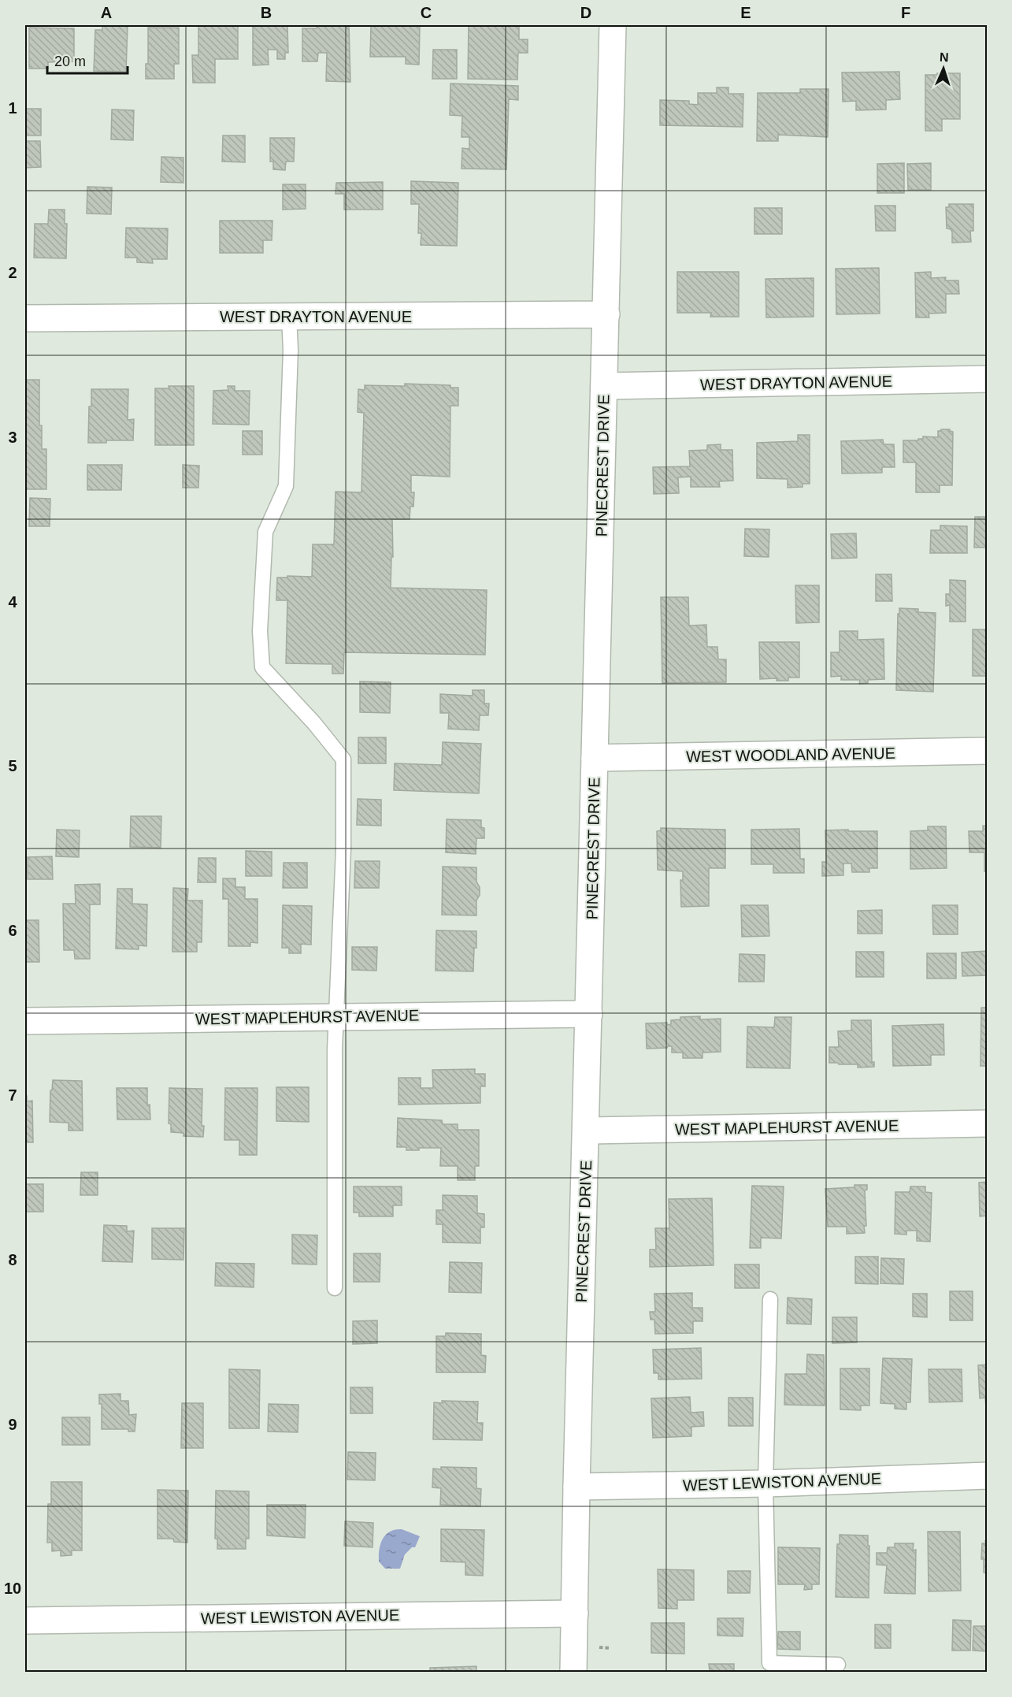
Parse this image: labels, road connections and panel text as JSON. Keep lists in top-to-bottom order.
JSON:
{
  "streets": {
    "street": [
      "WEST DRAYTON AVENUE",
      "PINECREST DRIVE",
      "WEST WOODLAND AVENUE",
      "WEST MAPLEHURST AVENUE",
      "WEST LEWISTON AVENUE"
    ]
  },
  "crossings": [
    ["WEST DRAYTON AVENUE", "PINECREST DRIVE"],
    ["PINECREST DRIVE", "WEST WOODLAND AVENUE"],
    ["PINECREST DRIVE", "WEST MAPLEHURST AVENUE"],
    ["PINECREST DRIVE", "WEST LEWISTON AVENUE"]
  ],
  "scale_bar": "20 m",
  "north": "top",
  "grid": {
    "columns": [
      "A",
      "B",
      "C",
      "D",
      "E",
      "F"
    ],
    "rows": [
      "1",
      "2",
      "3",
      "4",
      "5",
      "6",
      "7",
      "8",
      "9",
      "10"
    ]
  }
}
